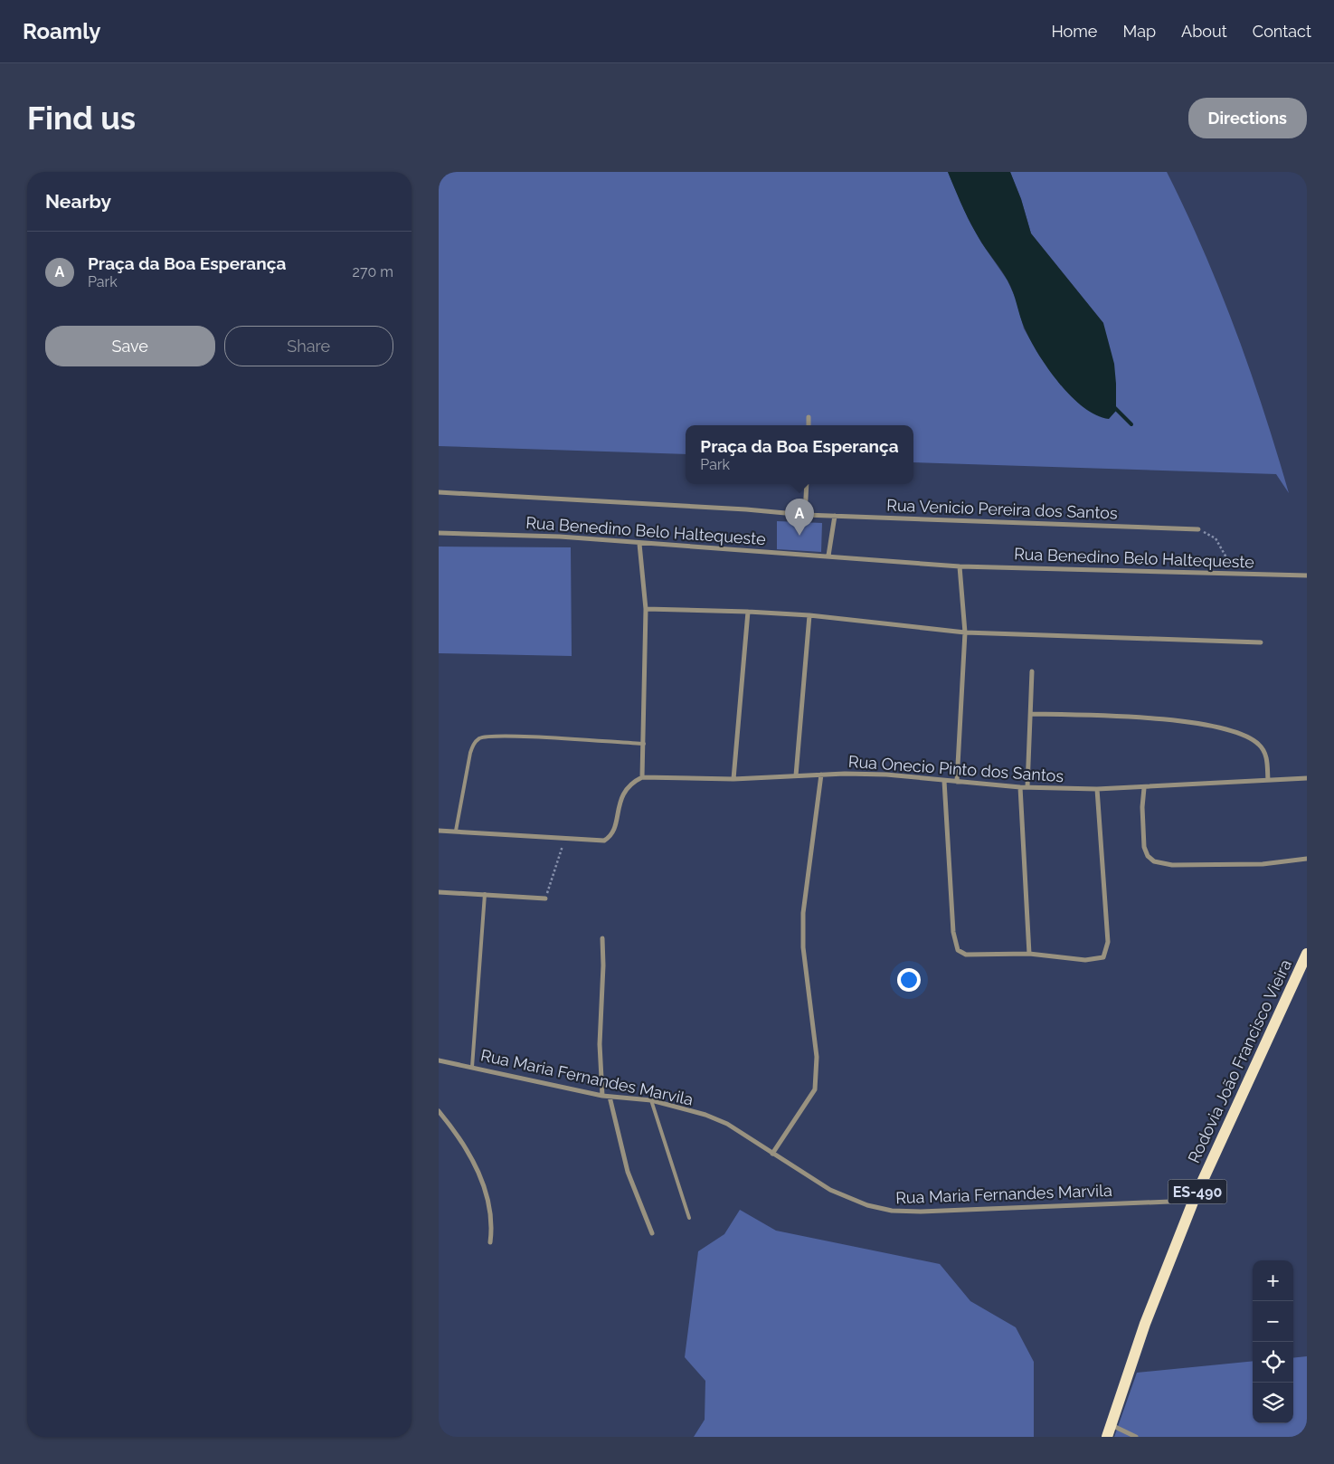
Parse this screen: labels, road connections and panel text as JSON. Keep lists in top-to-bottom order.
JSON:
{
  "streets": {
    "main road": ["Rodovia João Francisco Vieira", "ES-490"],
    "street": [
      "Rua Venicio Pereira dos Santos",
      "Rua Benedino Belo Haltequeste",
      "Rua Onecio Pinto dos Santos",
      "Rua Maria Fernandes Marvila"
    ]
  },
  "crossings": [
    ["Rodovia João Francisco Vieira", "Rua Maria Fernandes Marvila"]
  ],
  "page": {
    "header": "Roamly",
    "nav": [
      "Home",
      "Map",
      "About",
      "Contact"
    ],
    "buttons": [
      "Directions",
      ["Save", "Share"]
    ],
    "title": "Find us",
    "heading": "Nearby",
    "list": [
      {
        "mark": "A",
        "name": "Praça da Boa Esperança",
        "note": "Park",
        "value": "270 m"
      }
    ],
    "popup": ["Praça da Boa Esperança", "Park"],
    "pins": "A",
    "map_buttons": ["+", "−"]
  }
}
